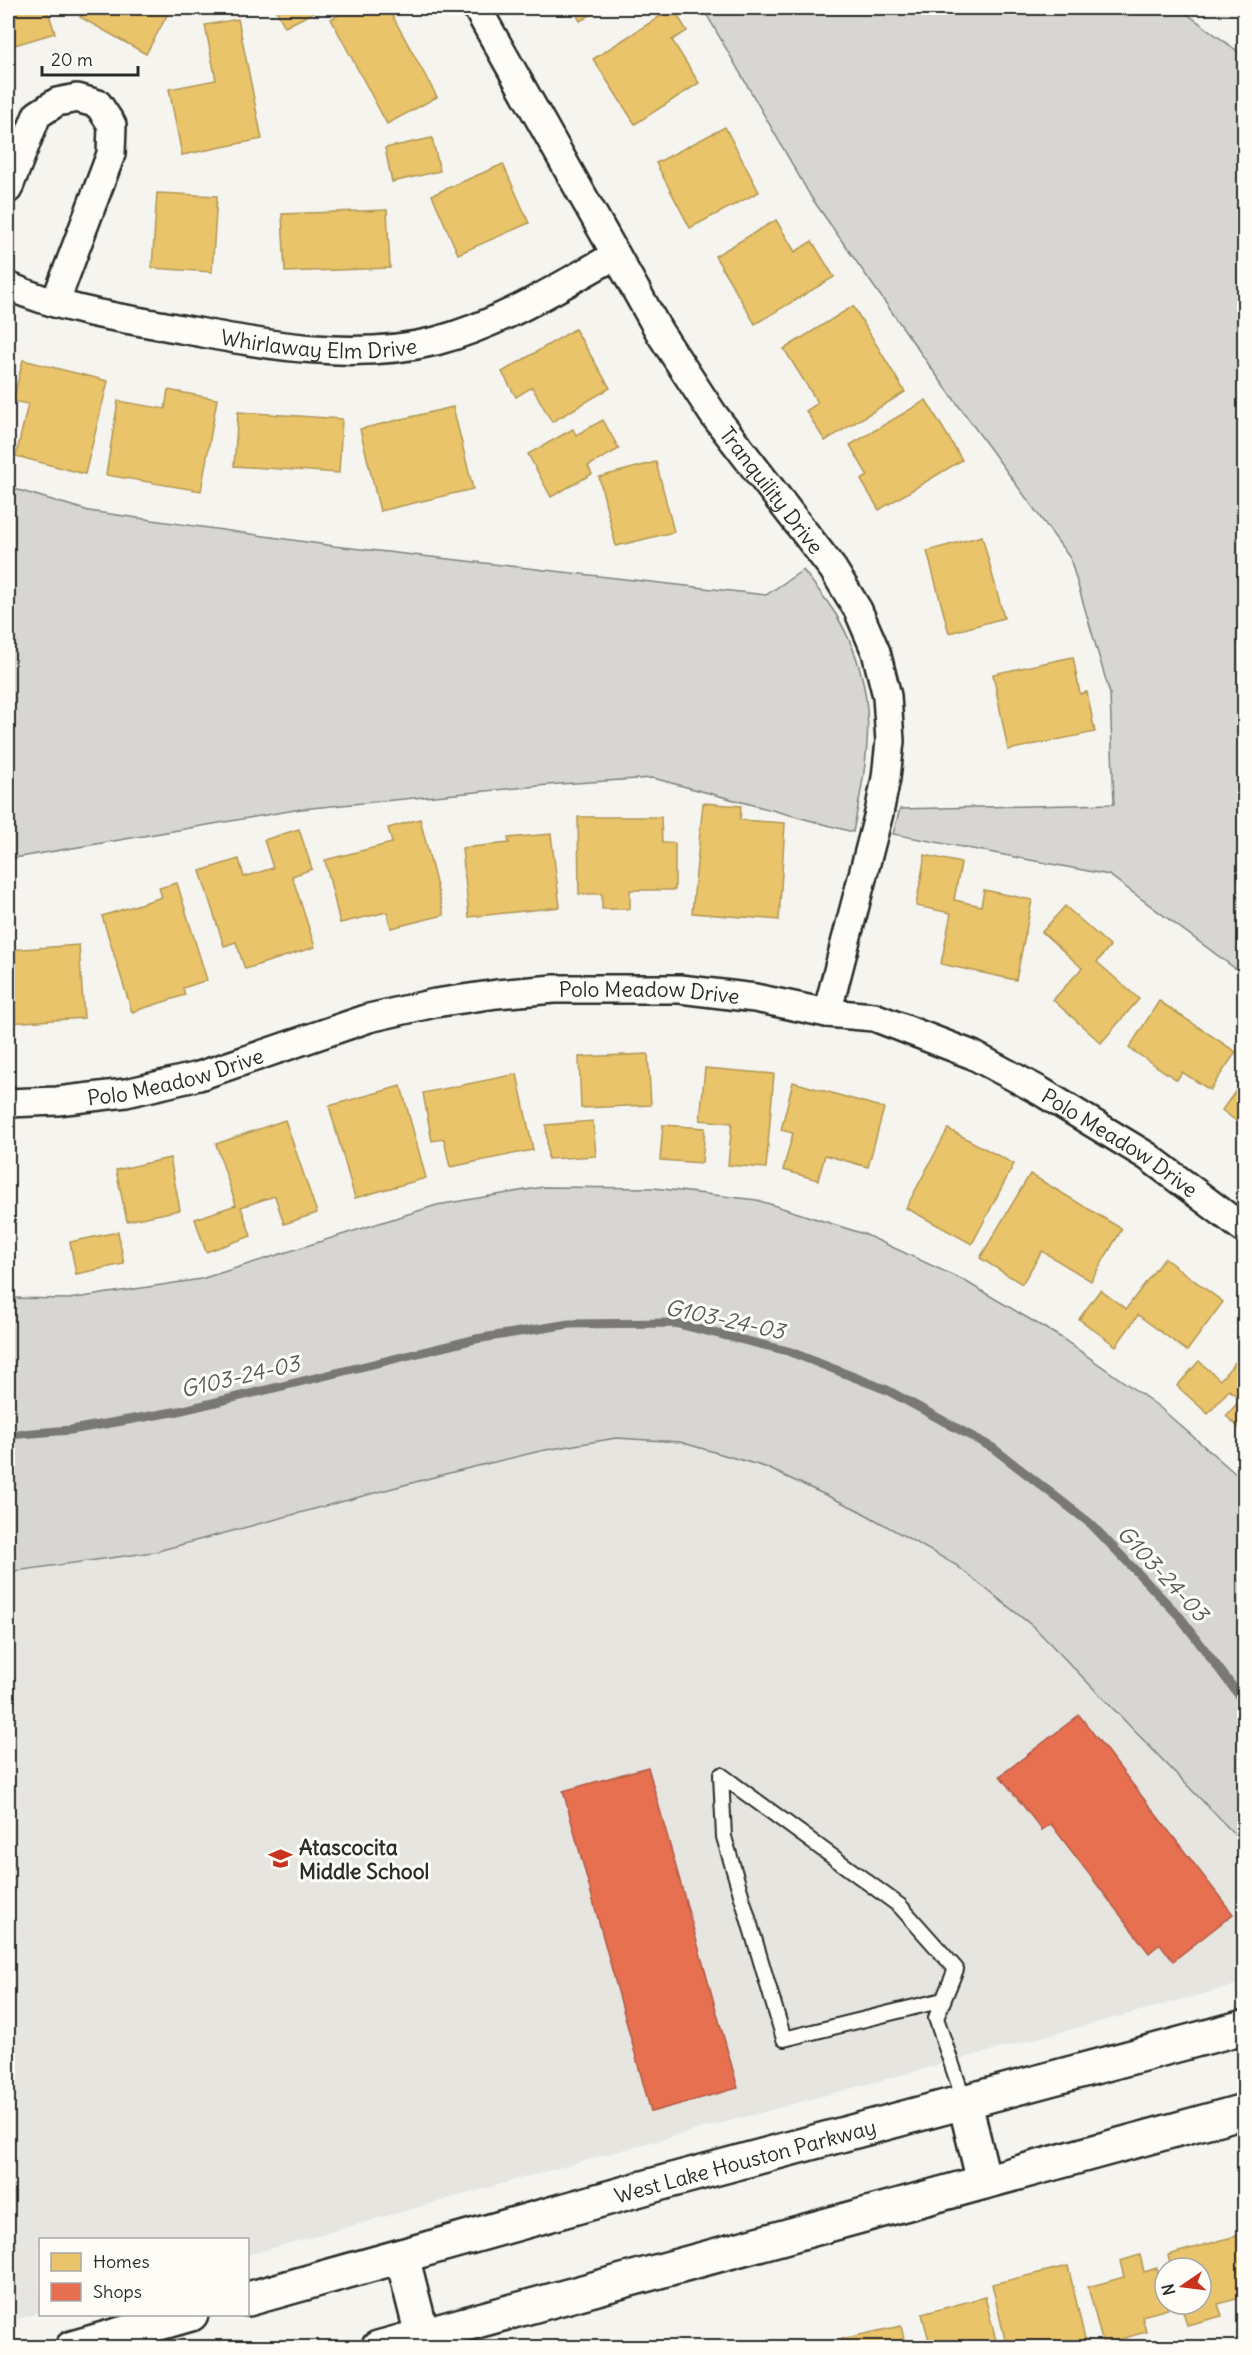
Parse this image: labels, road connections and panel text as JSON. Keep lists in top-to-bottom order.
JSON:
{
  "streets": {
    "main road": ["West Lake Houston Parkway"],
    "street": ["Whirlaway Elm Drive", "Tranquility Drive", "Polo Meadow Drive"]
  },
  "crossings": [
    ["Whirlaway Elm Drive", "Tranquility Drive"],
    ["Tranquility Drive", "Polo Meadow Drive"]
  ],
  "water": ["G103-24-03"],
  "places": {
    "school or university": ["Atascocita Middle School"]
  },
  "legend": ["Homes", "Shops"],
  "scale_bar": "20 m",
  "north": "left"
}
